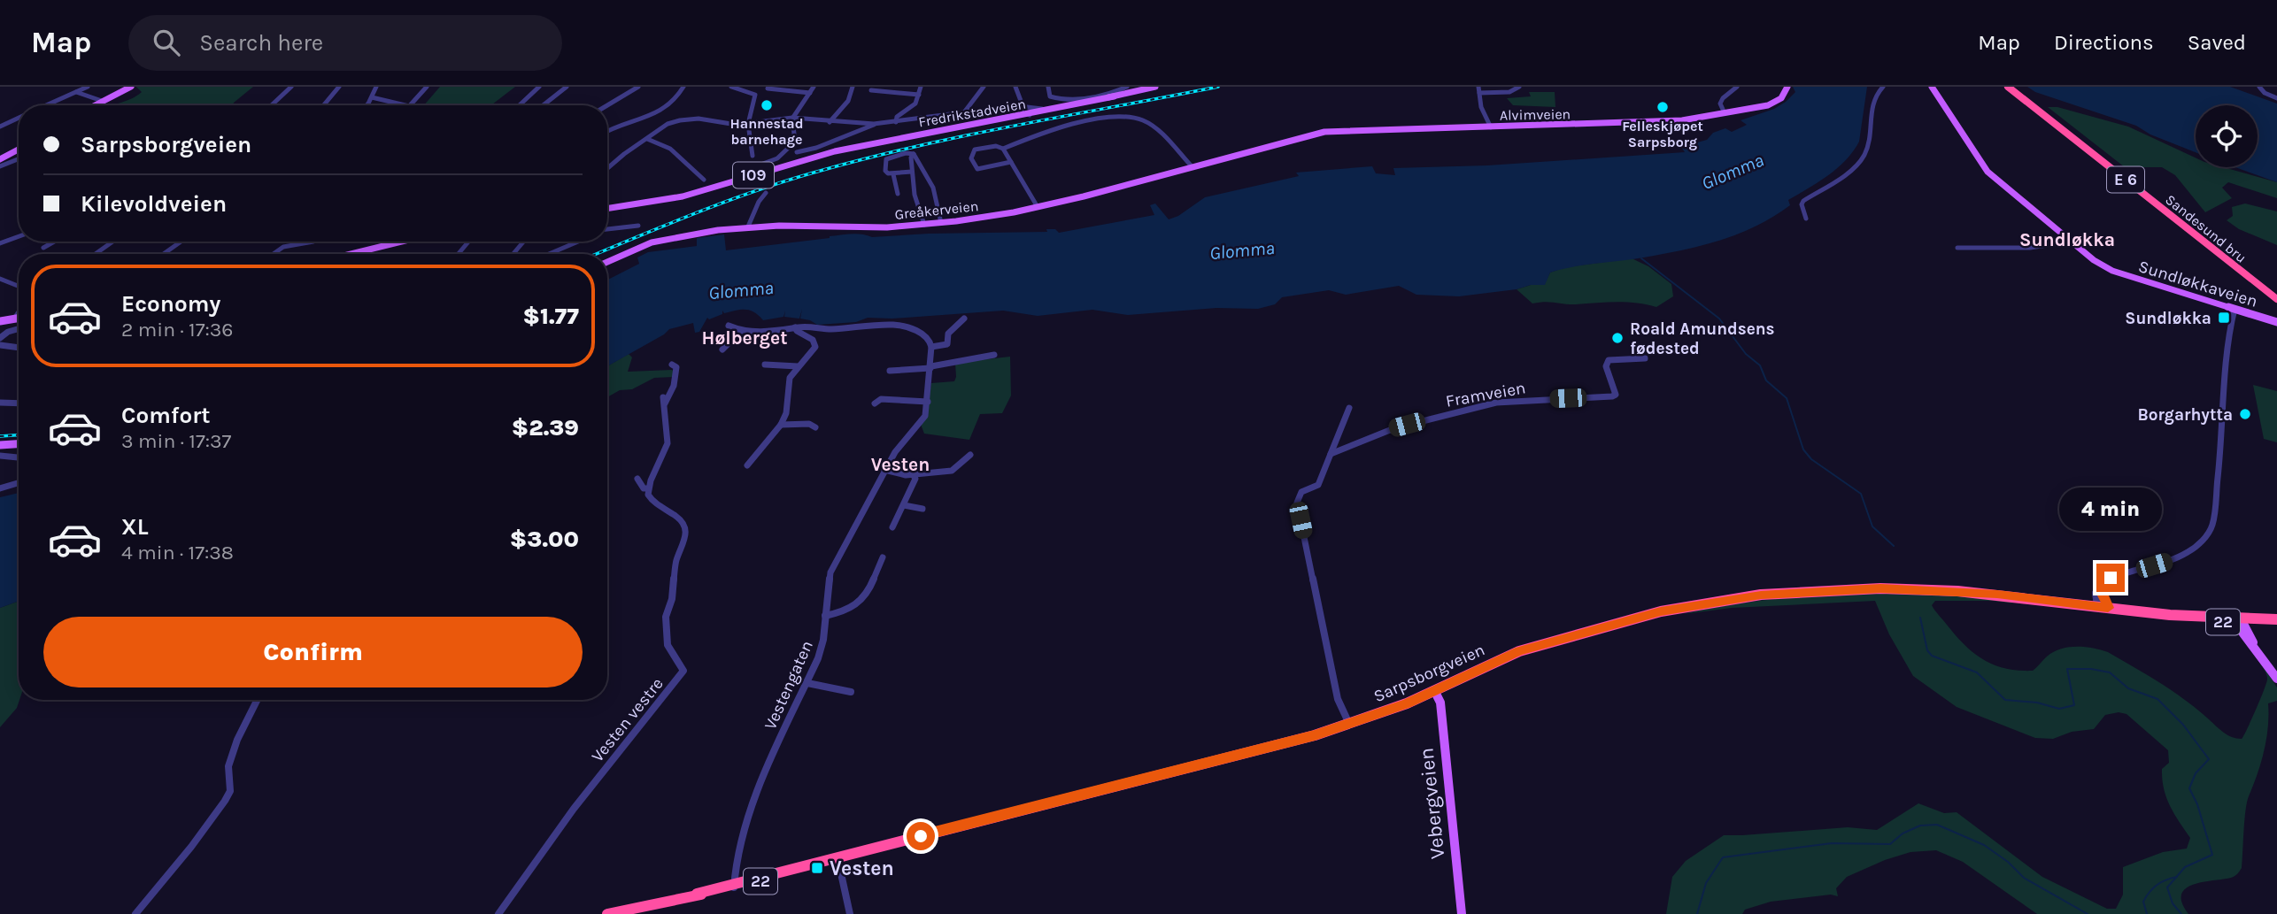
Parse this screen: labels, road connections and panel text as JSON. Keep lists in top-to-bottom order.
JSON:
{
  "streets": {
    "highway": [
      "E 6",
      "Sandesund bru",
      "22",
      "Sarpsborgveien"
    ],
    "main road": [
      "Fredrikstadveien",
      "Alvimveien",
      "109",
      "Greåkerveien",
      "Sundløkkaveien",
      "Vebergveien"
    ],
    "street": ["Framveien", "Vestengaten", "Vesten vestre"]
  },
  "crossings": [
    ["Alvimveien", "Greåkerveien"],
    ["E 6", "Sandesund bru"],
    ["Sarpsborgveien", "Vestengaten"],
    ["Sarpsborgveien", "Vebergveien"]
  ],
  "districts": ["Sundløkka", "Hølberget", "Vesten"],
  "water": ["Glomma"],
  "places": {
    "other": [
      "Hannestad barnehage",
      "Felleskjøpet Sarpsborg",
      "Roald Amundsens fødested",
      "Borgarhytta"
    ],
    "transit": ["Sundløkka", "Vesten"]
  },
  "page": {
    "header": "Map",
    "search": "Search here",
    "nav": ["Map", "Directions", "Saved"],
    "banner": ["Sarpsborgveien", "Kilevoldveien"],
    "list": [
      {
        "name": "Economy",
        "note": "2 min · 17:36",
        "value": "$1.77"
      },
      {
        "name": "Comfort",
        "note": "3 min · 17:37",
        "value": "$2.39"
      },
      {
        "name": "XL",
        "note": "4 min · 17:38",
        "value": "$3.00"
      }
    ],
    "bubble": "4 min",
    "buttons": "Confirm"
  }
}
